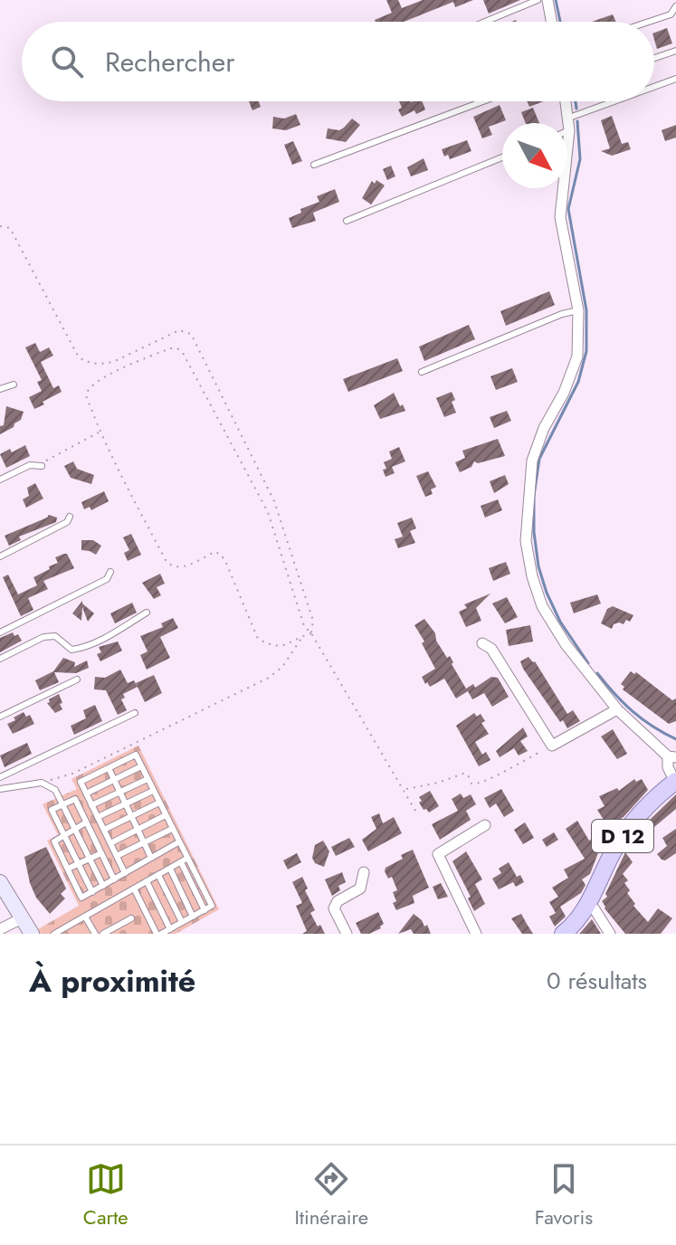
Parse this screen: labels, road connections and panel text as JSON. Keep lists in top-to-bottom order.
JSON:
{
  "streets": {
    "main road": ["D 12"]
  },
  "north": "bottom right",
  "page": {
    "search": "Rechercher",
    "heading": ["À proximité", "0 résultats"],
    "nav": ["Carte", "Itinéraire", "Favoris"]
  }
}
